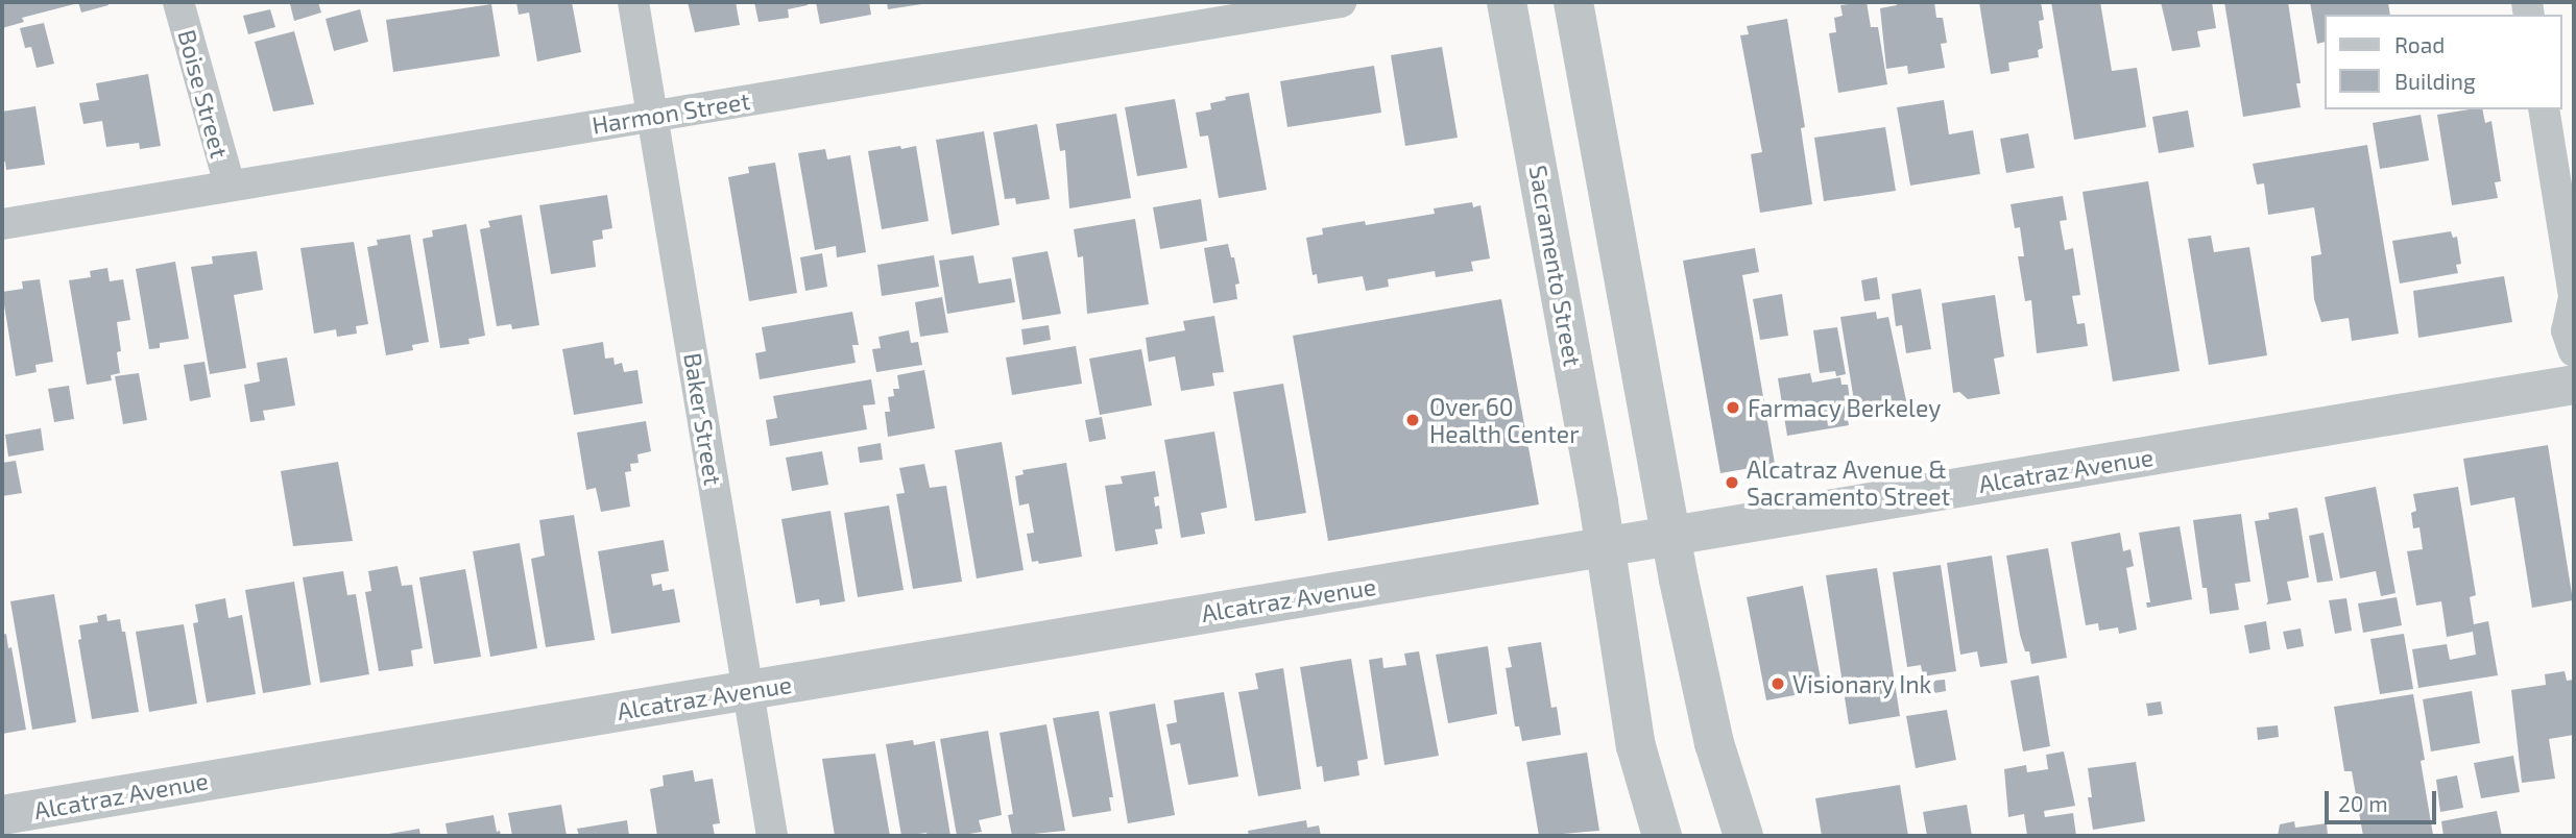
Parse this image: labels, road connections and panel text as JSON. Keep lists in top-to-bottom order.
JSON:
{
  "streets": {
    "street": [
      "Boise Street",
      "Harmon Street",
      "Sacramento Street",
      "Baker Street",
      "Alcatraz Avenue"
    ]
  },
  "crossings": [
    ["Boise Street", "Harmon Street"],
    ["Harmon Street", "Baker Street"],
    ["Sacramento Street", "Alcatraz Avenue"],
    ["Baker Street", "Alcatraz Avenue"]
  ],
  "places": [
    "Farmacy Berkeley",
    "Over 60 Health Center",
    "Alcatraz Avenue & Sacramento Street",
    "Visionary Ink"
  ],
  "legend": ["Road", "Building"],
  "scale_bar": "20 m"
}
